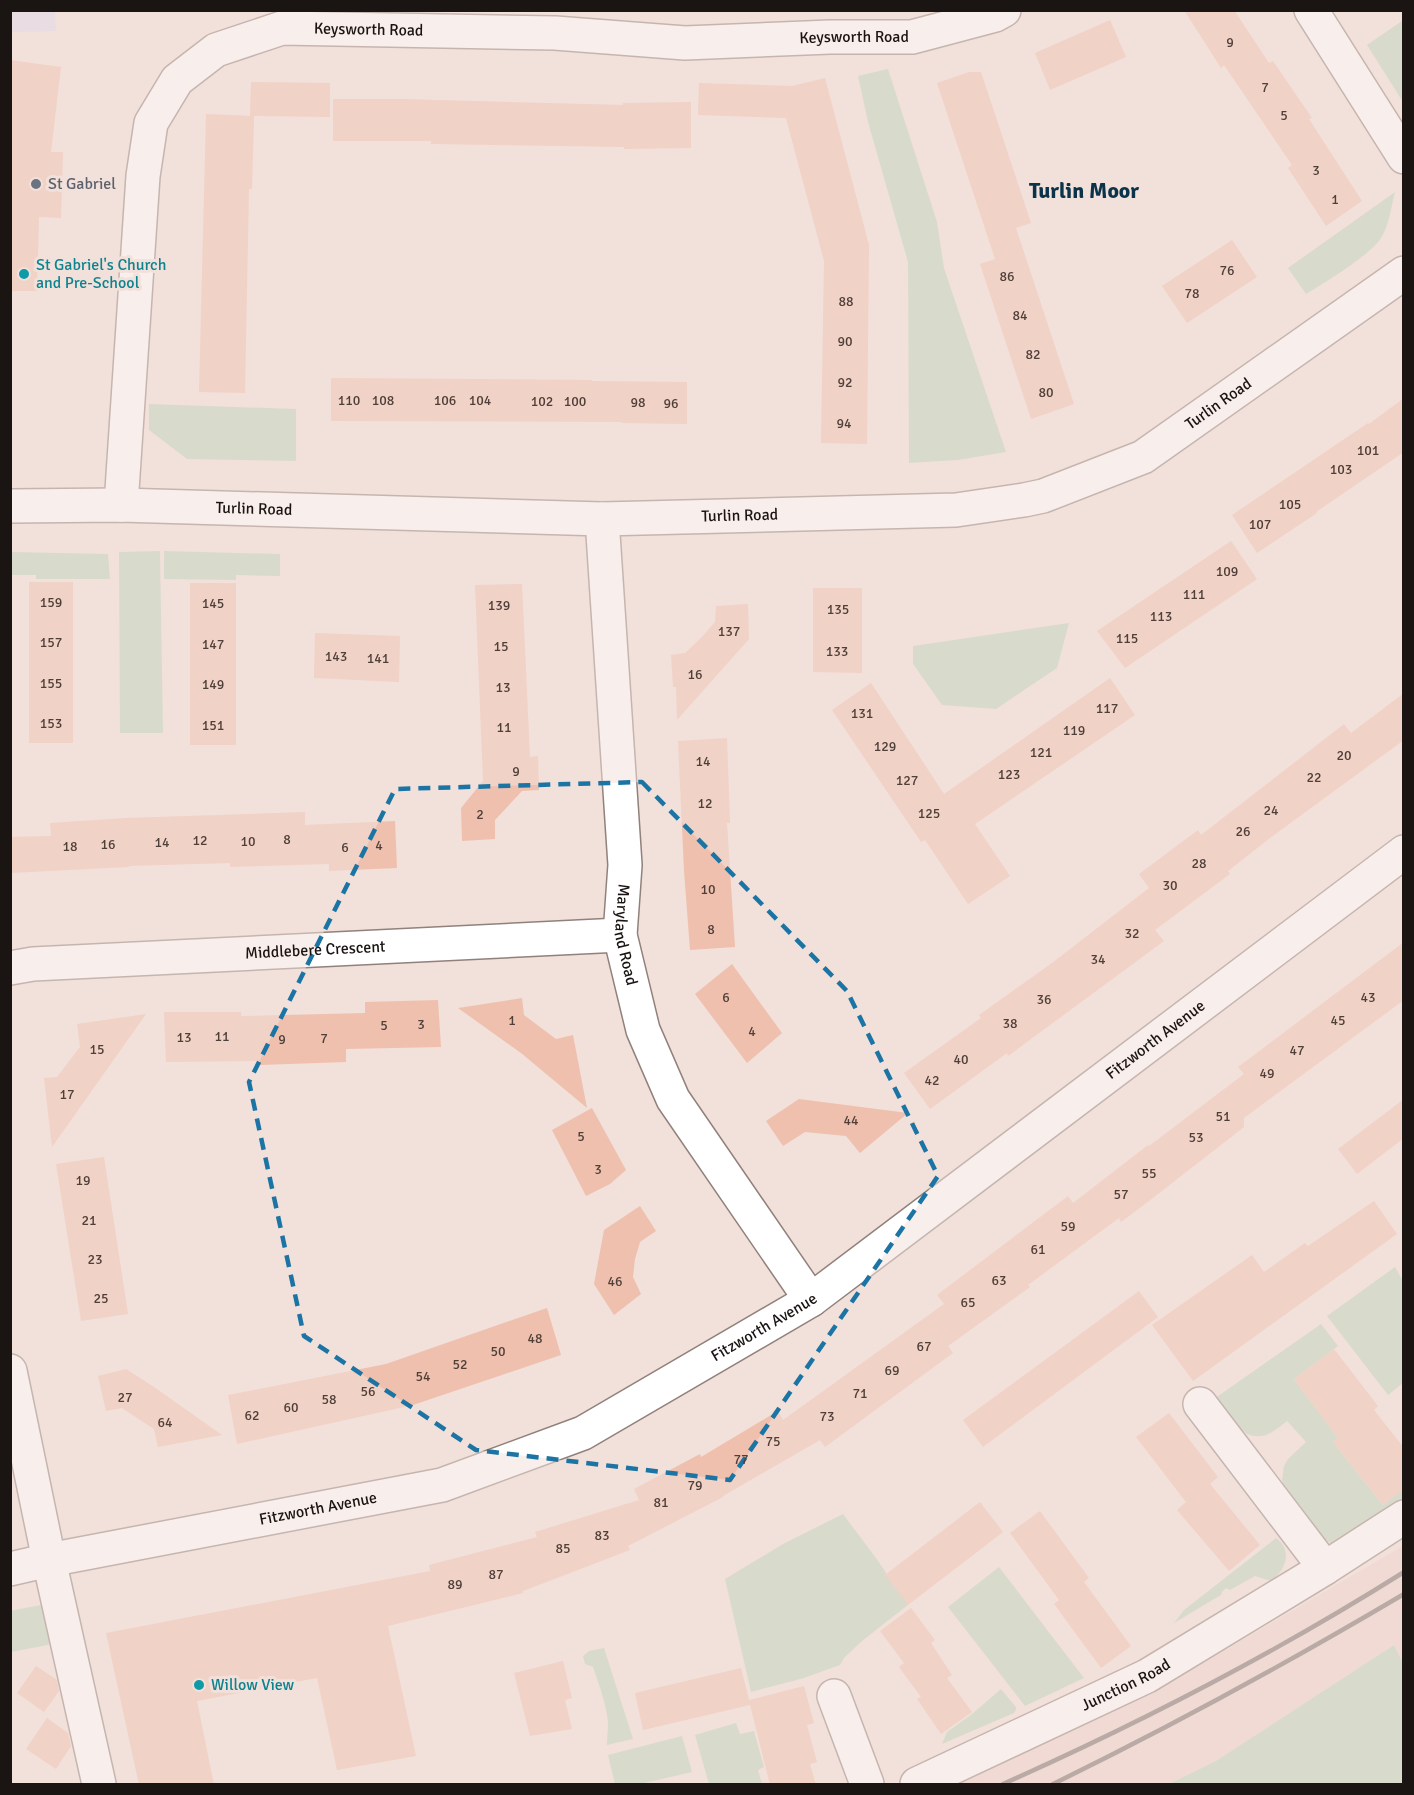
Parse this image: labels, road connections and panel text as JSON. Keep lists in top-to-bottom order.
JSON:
{
  "streets": {
    "street": [
      "Keysworth Road",
      "Turlin Road",
      "Maryland Road",
      "Middlebere Crescent",
      "Fitzworth Avenue",
      "Junction Road"
    ]
  },
  "crossings": [
    ["Keysworth Road", "Turlin Road"],
    ["Turlin Road", "Maryland Road"],
    ["Maryland Road", "Middlebere Crescent"],
    ["Maryland Road", "Fitzworth Avenue"]
  ],
  "districts": ["Turlin Moor"],
  "places": ["St Gabriel", "St Gabriel's Church and Pre-School", "Willow View"],
  "house_numbers": [
    "9",
    "7",
    "5",
    "3",
    "1",
    "76",
    "86",
    "78",
    "88",
    "84",
    "90",
    "82",
    "92",
    "80",
    "110",
    "108",
    "106",
    "104",
    "102",
    "100",
    "98",
    "96",
    "94",
    "101",
    "103",
    "105",
    "107",
    "109",
    "111",
    "159",
    "145",
    "139",
    "135",
    "113",
    "137",
    "115",
    "157",
    "147",
    "15",
    "133",
    "143",
    "141",
    "16",
    "155",
    "149",
    "13",
    "117",
    "131",
    "153",
    "151",
    "11",
    "119",
    "129",
    "121",
    "20",
    "14",
    "9",
    "123",
    "22",
    "127",
    "12",
    "24",
    "125",
    "2",
    "26",
    "8",
    "12",
    "10",
    "14",
    "16",
    "4",
    "18",
    "6",
    "28",
    "30",
    "10",
    "8",
    "32",
    "34",
    "6",
    "43",
    "36",
    "1",
    "45",
    "38",
    "3",
    "5",
    "4",
    "11",
    "13",
    "7",
    "9",
    "15",
    "47",
    "40",
    "49",
    "42",
    "17",
    "51",
    "44",
    "5",
    "53",
    "3",
    "55",
    "19",
    "57",
    "21",
    "59",
    "61",
    "23",
    "63",
    "46",
    "25",
    "65",
    "48",
    "67",
    "50",
    "52",
    "69",
    "54",
    "56",
    "71",
    "27",
    "58",
    "60",
    "62",
    "73",
    "64",
    "75",
    "77",
    "79",
    "81",
    "83",
    "85",
    "87",
    "89"
  ]
}
